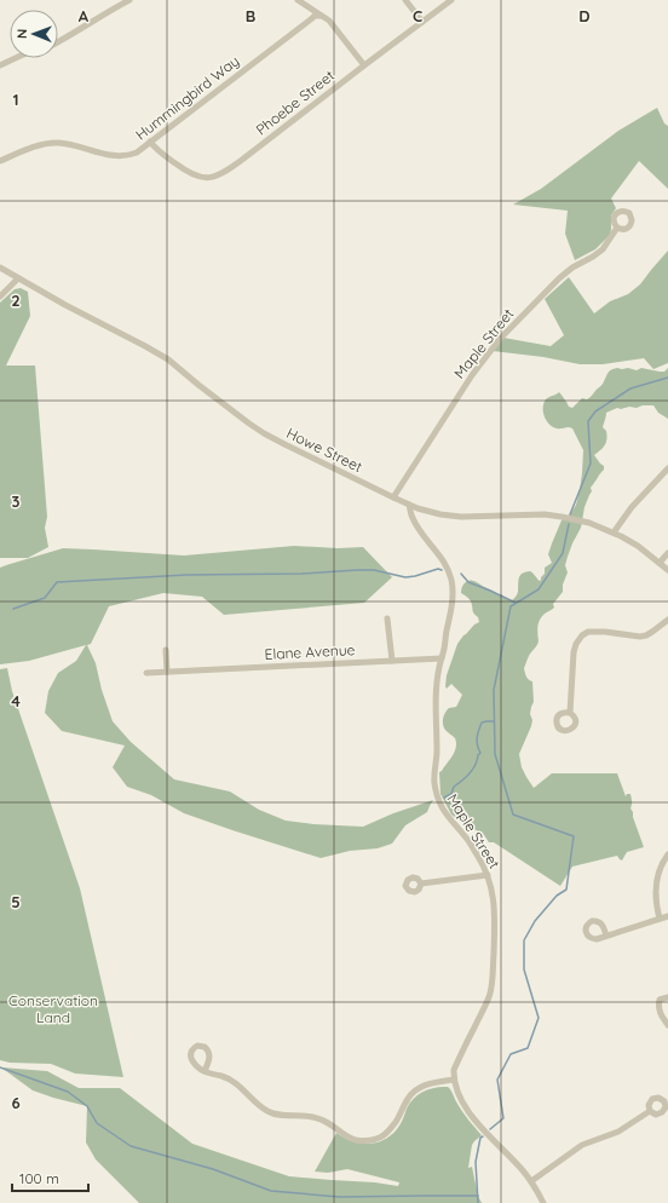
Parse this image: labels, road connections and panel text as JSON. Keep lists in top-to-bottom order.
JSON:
{
  "streets": {
    "street": [
      "Hummingbird Way",
      "Phoebe Street",
      "Maple Street",
      "Howe Street",
      "Elane Avenue"
    ]
  },
  "crossings": [
    ["Hummingbird Way", "Phoebe Street"],
    ["Maple Street", "Howe Street"],
    ["Maple Street", "Elane Avenue"]
  ],
  "parks": ["Conservation Land"],
  "scale_bar": "100 m",
  "north": "left",
  "grid": {
    "columns": [
      "A",
      "B",
      "C",
      "D"
    ],
    "rows": [
      "1",
      "2",
      "3",
      "4",
      "5",
      "6"
    ]
  }
}
